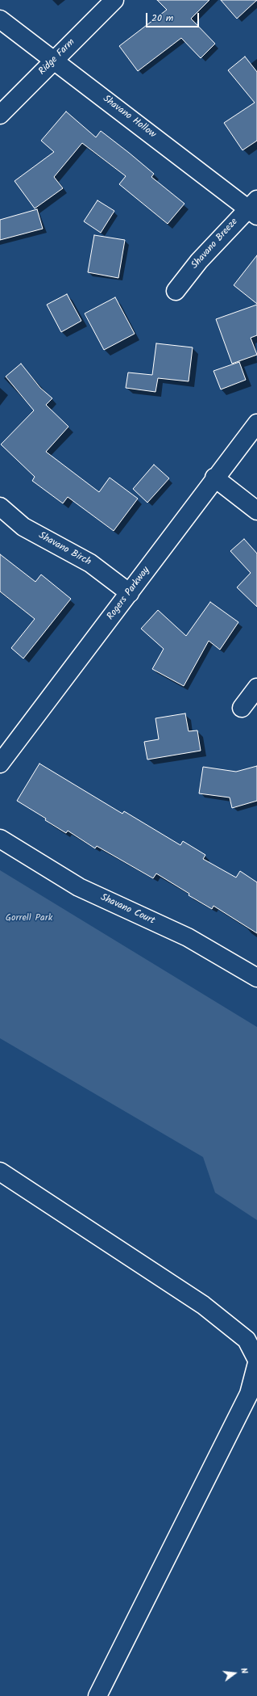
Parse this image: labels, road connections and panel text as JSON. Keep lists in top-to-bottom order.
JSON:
{
  "streets": {
    "street": [
      "Ridge Farm",
      "Shavano Hollow",
      "Shavano Breeze",
      "Shavano Birch",
      "Rogers Parkway",
      "Shavano Court"
    ]
  },
  "crossings": [
    ["Ridge Farm", "Shavano Hollow"],
    ["Shavano Hollow", "Shavano Breeze"],
    ["Shavano Birch", "Rogers Parkway"]
  ],
  "parks": ["Gorrell Park"],
  "scale_bar": "20 m",
  "north": "right"
}
